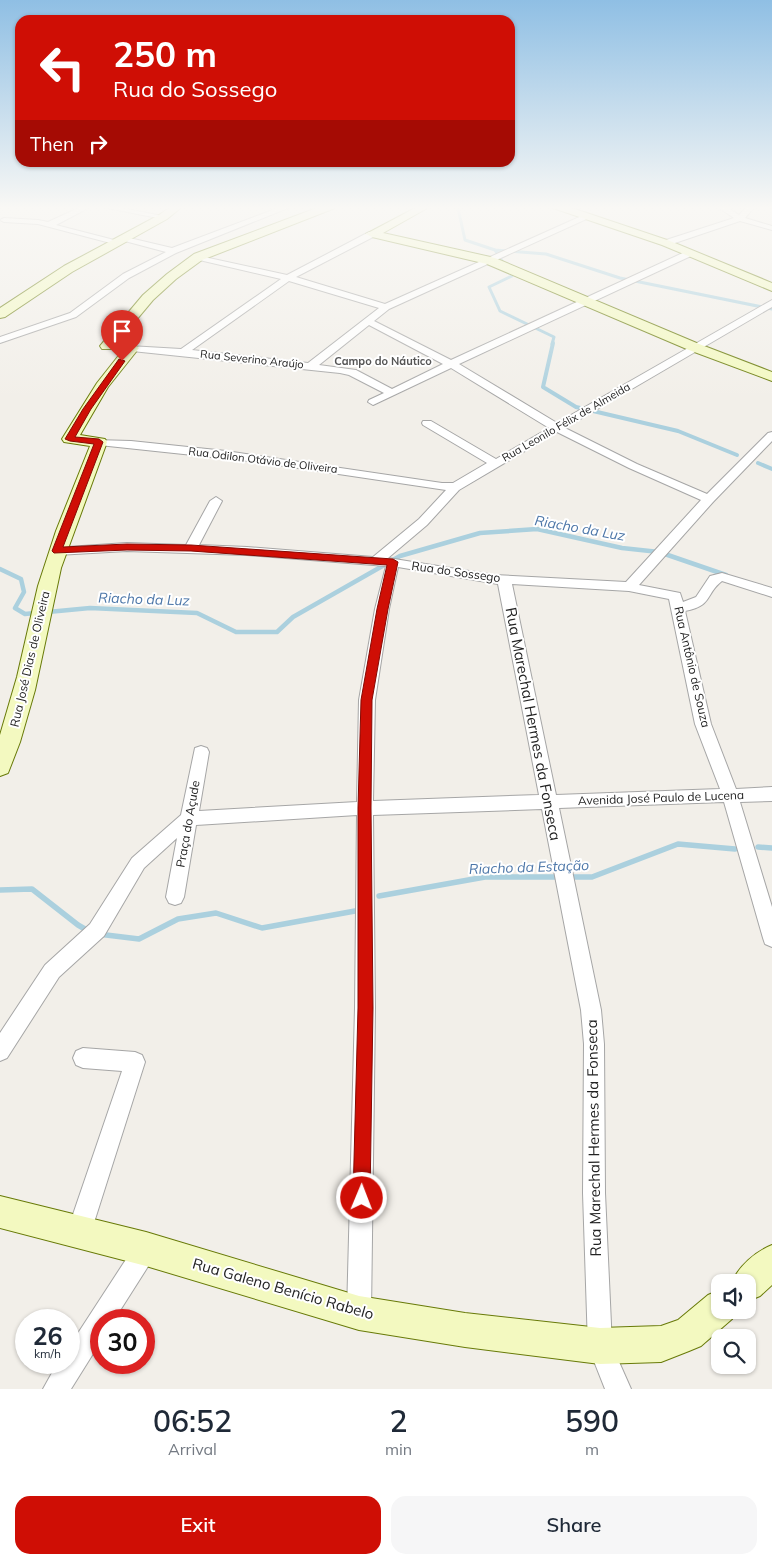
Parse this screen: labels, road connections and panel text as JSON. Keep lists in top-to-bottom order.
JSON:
{
  "streets": {
    "street": [
      "Rua Severino Araújo",
      "Rua Leonilo Félix de Almeida",
      "Rua Odilon Otávio de Oliveira",
      "Rua do Sossego",
      "Rua José Dias de Oliveira",
      "Rua Antônio de Souza",
      "Rua Marechal Hermes da Fonseca",
      "Avenida José Paulo de Lucena",
      "Praça do Açude",
      "Rua Galeno Benício Rabelo"
    ]
  },
  "crossings": [
    ["Rua Severino Araújo", "Rua Odilon Otávio de Oliveira"],
    ["Rua Leonilo Félix de Almeida", "Rua Odilon Otávio de Oliveira"],
    ["Rua Leonilo Félix de Almeida", "Rua do Sossego"],
    ["Rua Odilon Otávio de Oliveira", "Rua José Dias de Oliveira"],
    ["Rua do Sossego", "Rua José Dias de Oliveira"],
    ["Rua do Sossego", "Rua Antônio de Souza"],
    ["Rua do Sossego", "Rua Marechal Hermes da Fonseca"],
    ["Rua Antônio de Souza", "Avenida José Paulo de Lucena"],
    ["Rua Marechal Hermes da Fonseca", "Avenida José Paulo de Lucena"],
    ["Rua Marechal Hermes da Fonseca", "Rua Galeno Benício Rabelo"],
    ["Avenida José Paulo de Lucena", "Praça do Açude"]
  ],
  "districts": ["Campo do Náutico"],
  "water": ["Riacho da Luz", "Riacho da Estação"],
  "page": {
    "turn": ["250 m", "Rua do Sossego"],
    "then": "Then",
    "speed": "26 km/h",
    "limit": "30",
    "eta": [
      "06:52",
      "Arrival",
      "2",
      "min",
      "590",
      "m"
    ],
    "buttons": ["Exit", "Share"]
  }
}
